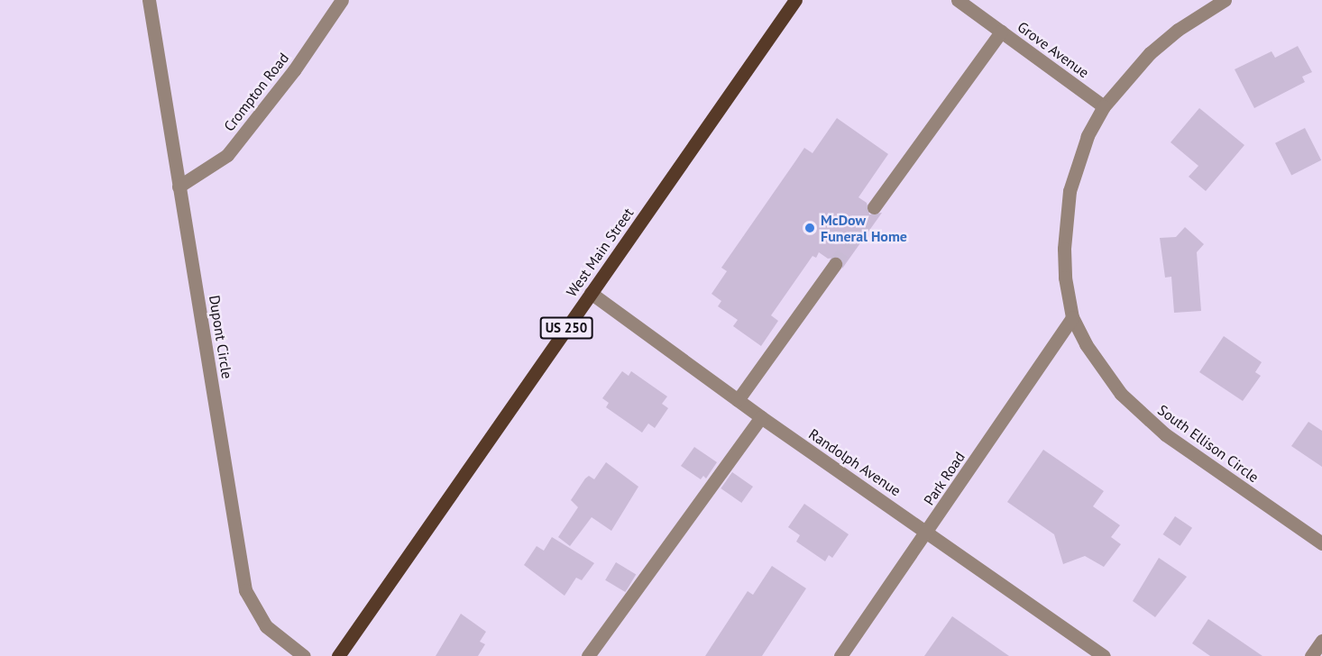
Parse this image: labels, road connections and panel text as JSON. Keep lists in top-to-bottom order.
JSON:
{
  "streets": {
    "main road": ["West Main Street", "US 250"],
    "street": [
      "Grove Avenue",
      "Crompton Road",
      "Dupont Circle",
      "South Ellison Circle",
      "Randolph Avenue",
      "Park Road"
    ]
  },
  "crossings": [
    ["Grove Avenue", "South Ellison Circle"],
    ["Crompton Road", "Dupont Circle"],
    ["West Main Street", "Randolph Avenue"],
    ["South Ellison Circle", "Park Road"],
    ["Randolph Avenue", "Park Road"]
  ],
  "places": ["McDow Funeral Home"]
}
